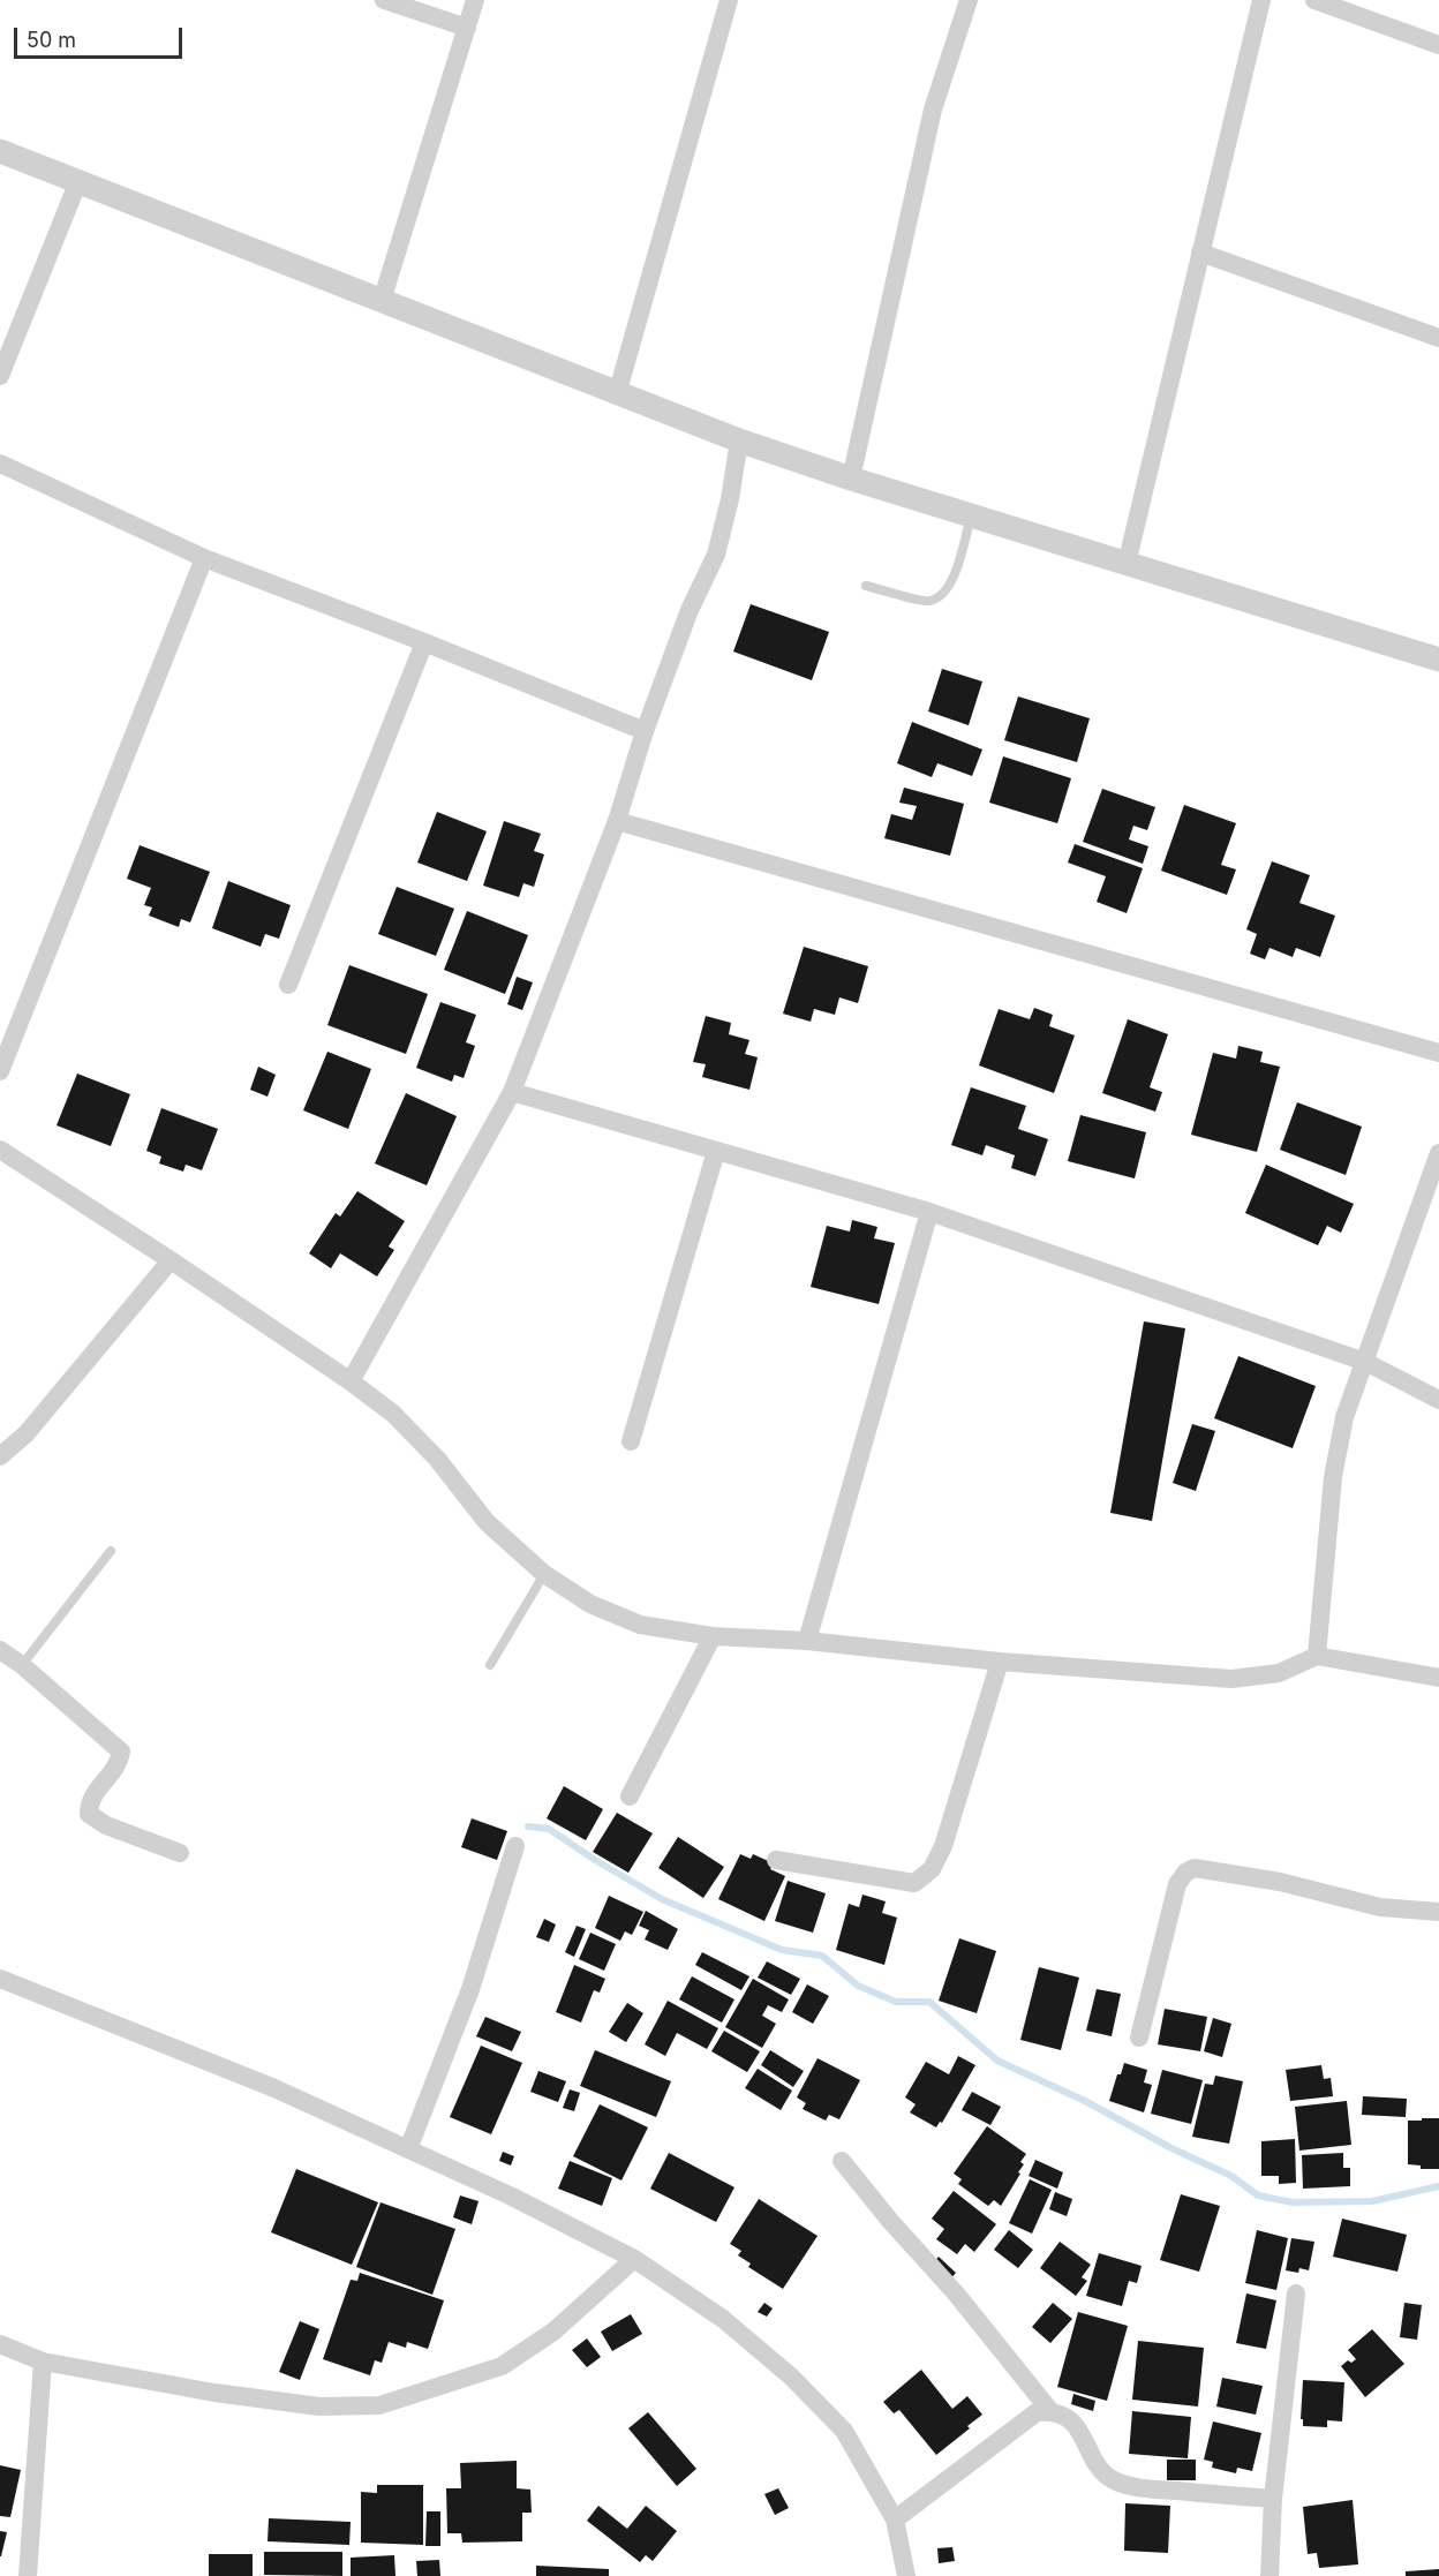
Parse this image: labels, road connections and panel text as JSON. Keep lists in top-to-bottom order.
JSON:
{
  "scale_bar": "50 m"
}
